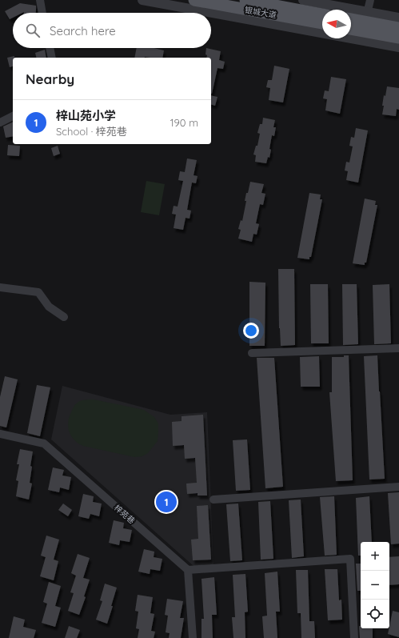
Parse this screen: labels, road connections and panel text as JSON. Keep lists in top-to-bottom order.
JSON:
{
  "streets": {
    "main road": ["银城大道"],
    "street": ["梓苑巷"]
  },
  "north": "left",
  "page": {
    "search": "Search here",
    "heading": "Nearby",
    "list": [
      {
        "mark": "1",
        "name": "梓山苑小学",
        "note": "School · 梓苑巷",
        "value": "190 m"
      }
    ],
    "pins": "1",
    "map_buttons": ["+", "−"]
  }
}
